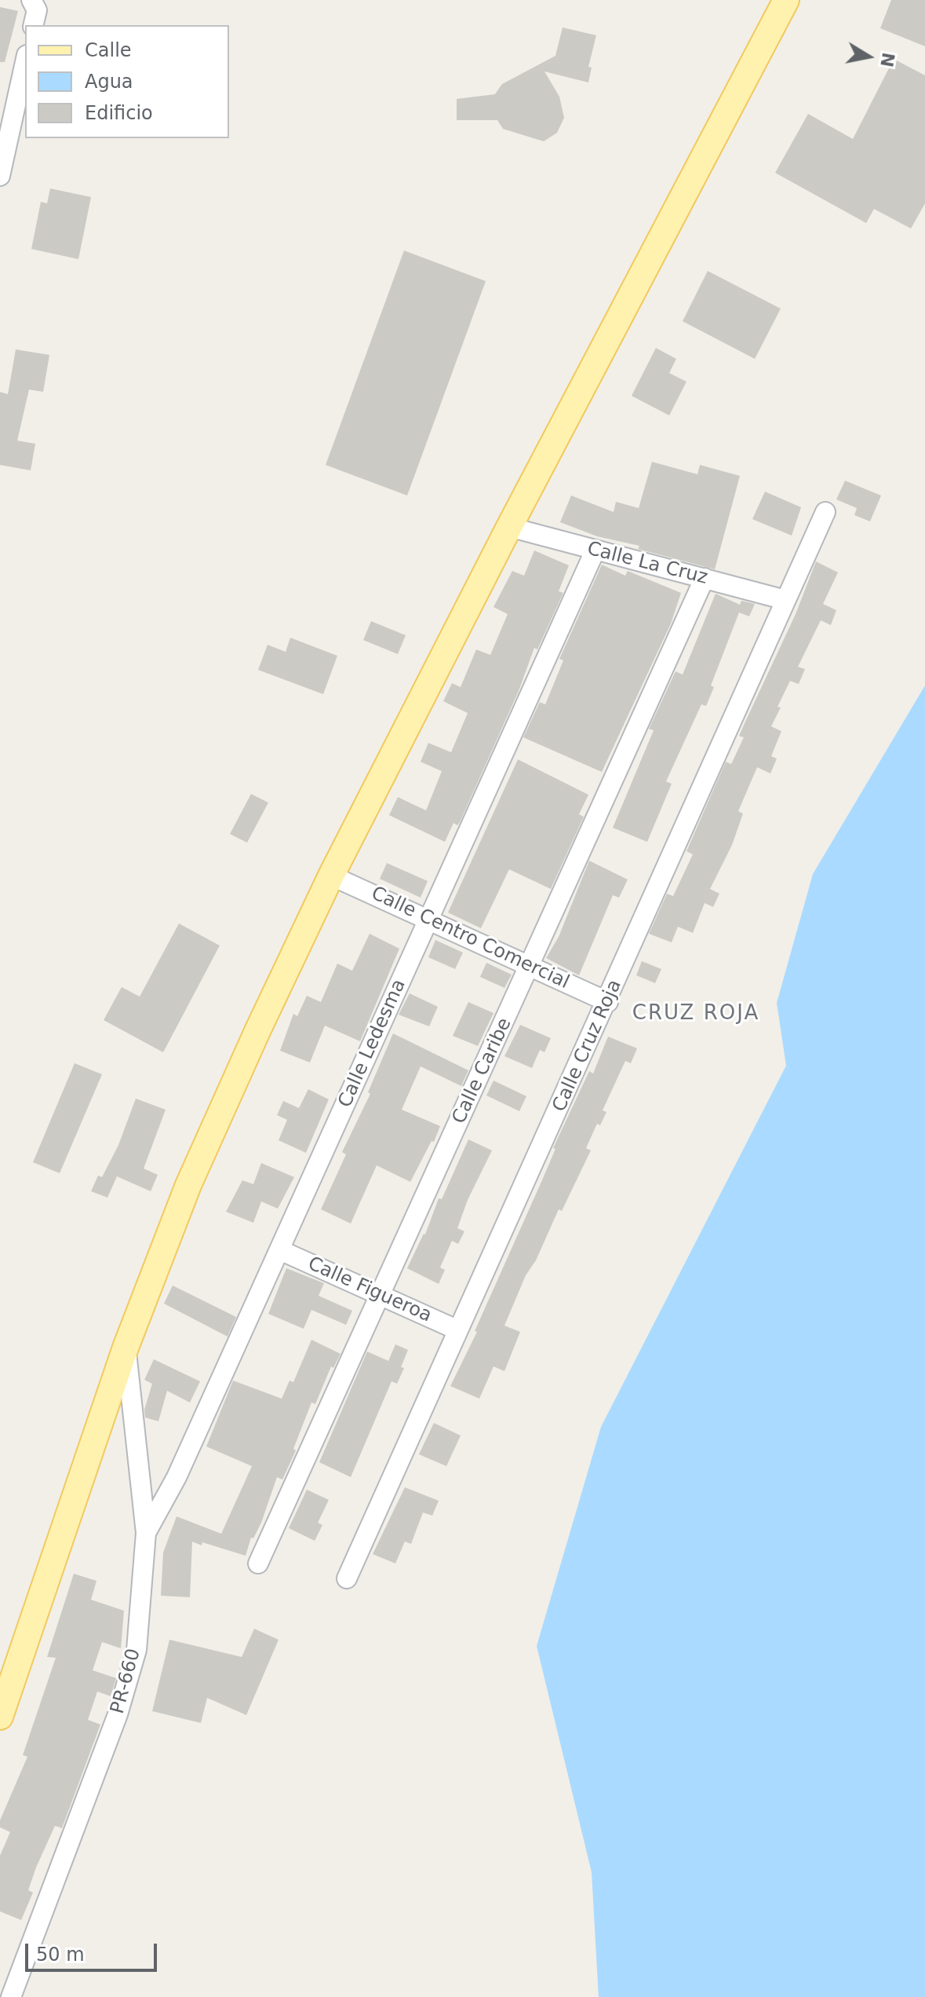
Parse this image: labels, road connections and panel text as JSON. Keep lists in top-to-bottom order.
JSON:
{
  "streets": {
    "street": [
      "Calle La Cruz",
      "Calle Centro Comercial",
      "Calle Ledesma",
      "Calle Cruz Roja",
      "Calle Caribe",
      "Calle Figueroa",
      "PR-660"
    ]
  },
  "crossings": [
    ["Calle La Cruz", "Calle Ledesma"],
    ["Calle La Cruz", "Calle Cruz Roja"],
    ["Calle La Cruz", "Calle Caribe"],
    ["Calle Centro Comercial", "Calle Ledesma"],
    ["Calle Centro Comercial", "Calle Cruz Roja"],
    ["Calle Centro Comercial", "Calle Caribe"],
    ["Calle Ledesma", "Calle Figueroa"],
    ["Calle Ledesma", "PR-660"],
    ["Calle Cruz Roja", "Calle Figueroa"],
    ["Calle Caribe", "Calle Figueroa"]
  ],
  "districts": ["CRUZ ROJA"],
  "legend": ["Calle", "Agua", "Edificio"],
  "scale_bar": "50 m",
  "north": "right"
}
